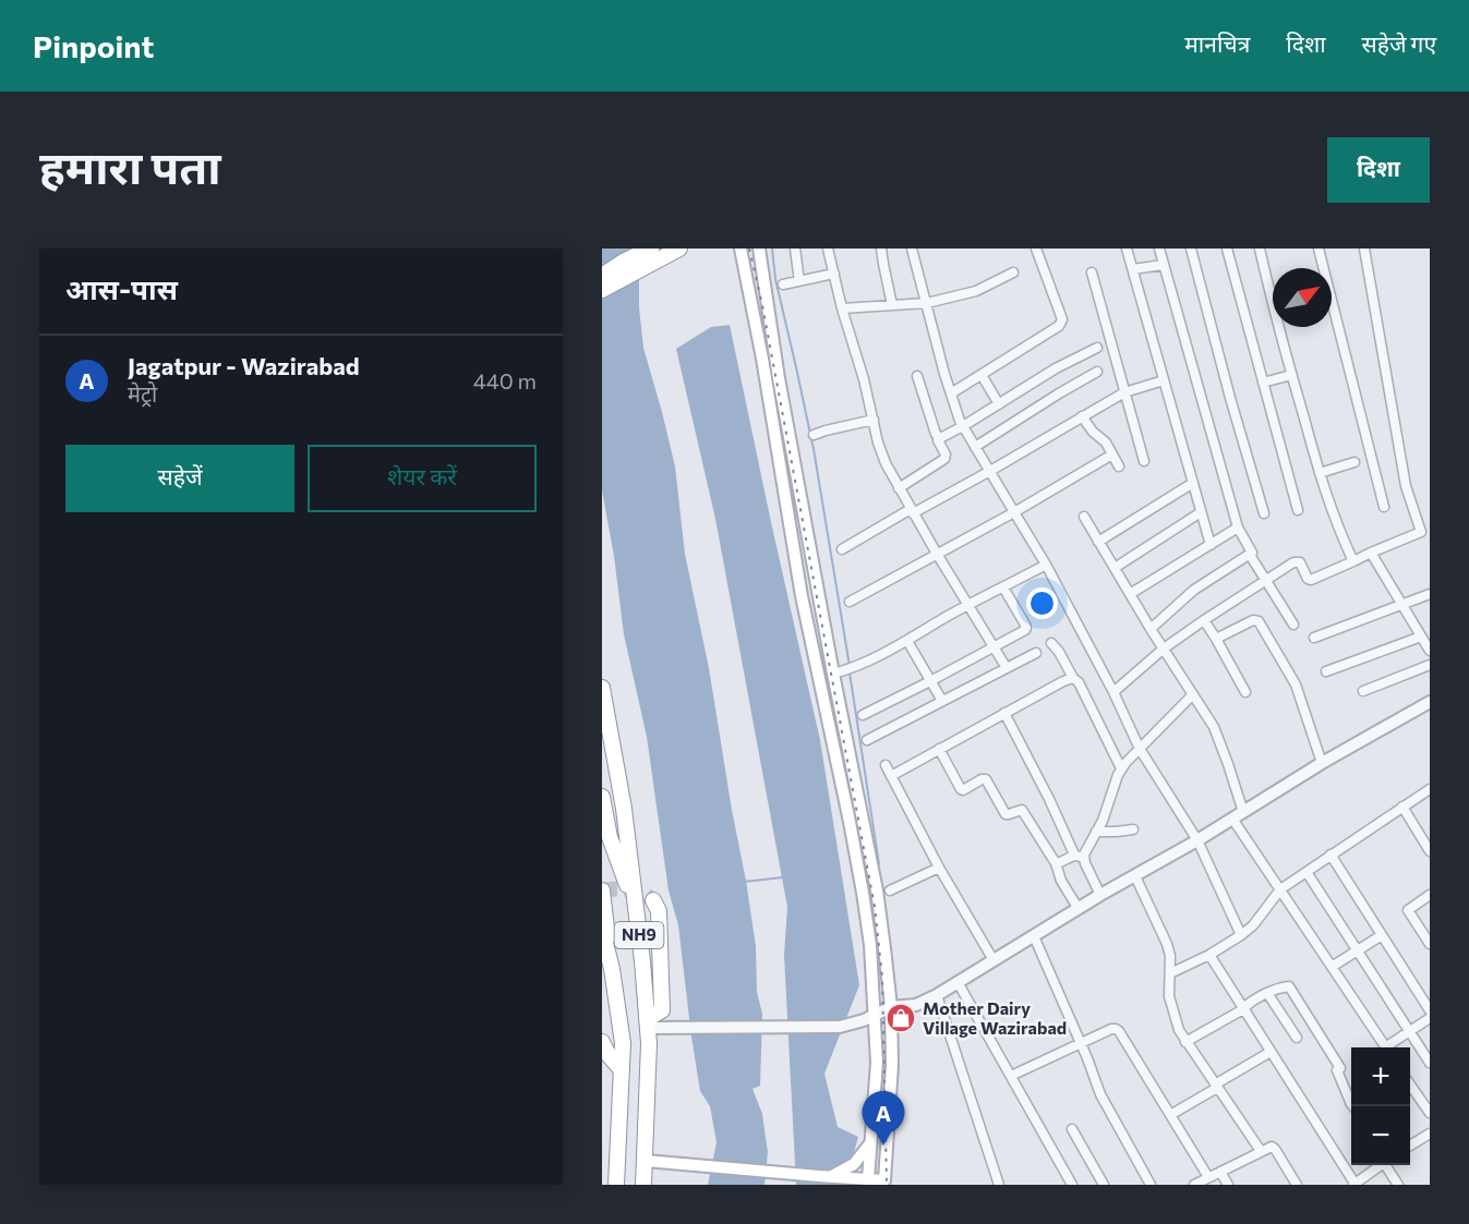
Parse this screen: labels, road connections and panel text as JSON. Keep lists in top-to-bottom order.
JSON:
{
  "streets": {
    "highway": ["NH9"]
  },
  "places": {
    "shop": ["Mother Dairy Village Wazirabad"]
  },
  "north": "top right",
  "page": {
    "header": "Pinpoint",
    "nav": ["मानचित्र", "दिशा", "सहेजे गए"],
    "title": "हमारा पता",
    "buttons": [
      "दिशा",
      ["सहेजें", "शेयर करें"]
    ],
    "heading": "आस-पास",
    "list": [
      {
        "mark": "A",
        "name": "Jagatpur - Wazirabad",
        "note": "मेट्रो",
        "value": "440 m"
      }
    ],
    "map_buttons": ["+", "−"],
    "pins": "A"
  }
}
